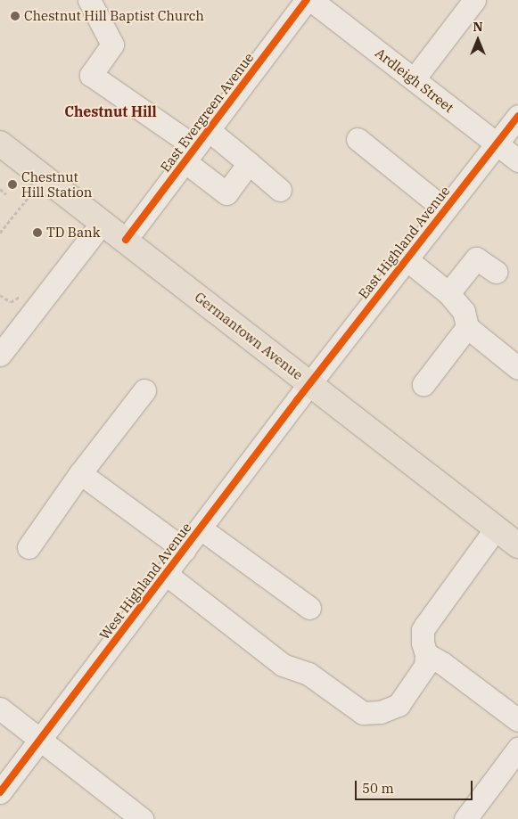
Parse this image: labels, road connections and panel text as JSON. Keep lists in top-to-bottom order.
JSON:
{
  "streets": {
    "main road": ["Germantown Avenue"],
    "street": [
      "Ardleigh Street",
      "East Evergreen Avenue",
      "East Highland Avenue",
      "West Highland Avenue"
    ]
  },
  "crossings": [
    ["Ardleigh Street", "East Highland Avenue"],
    ["East Evergreen Avenue", "Germantown Avenue"],
    ["East Highland Avenue", "Germantown Avenue"],
    ["East Highland Avenue", "West Highland Avenue"],
    ["Germantown Avenue", "West Highland Avenue"]
  ],
  "districts": ["Chestnut Hill"],
  "places": ["Chestnut Hill Baptist Church", "Chestnut Hill Station", "TD Bank"],
  "scale_bar": "50 m",
  "north": "top"
}
